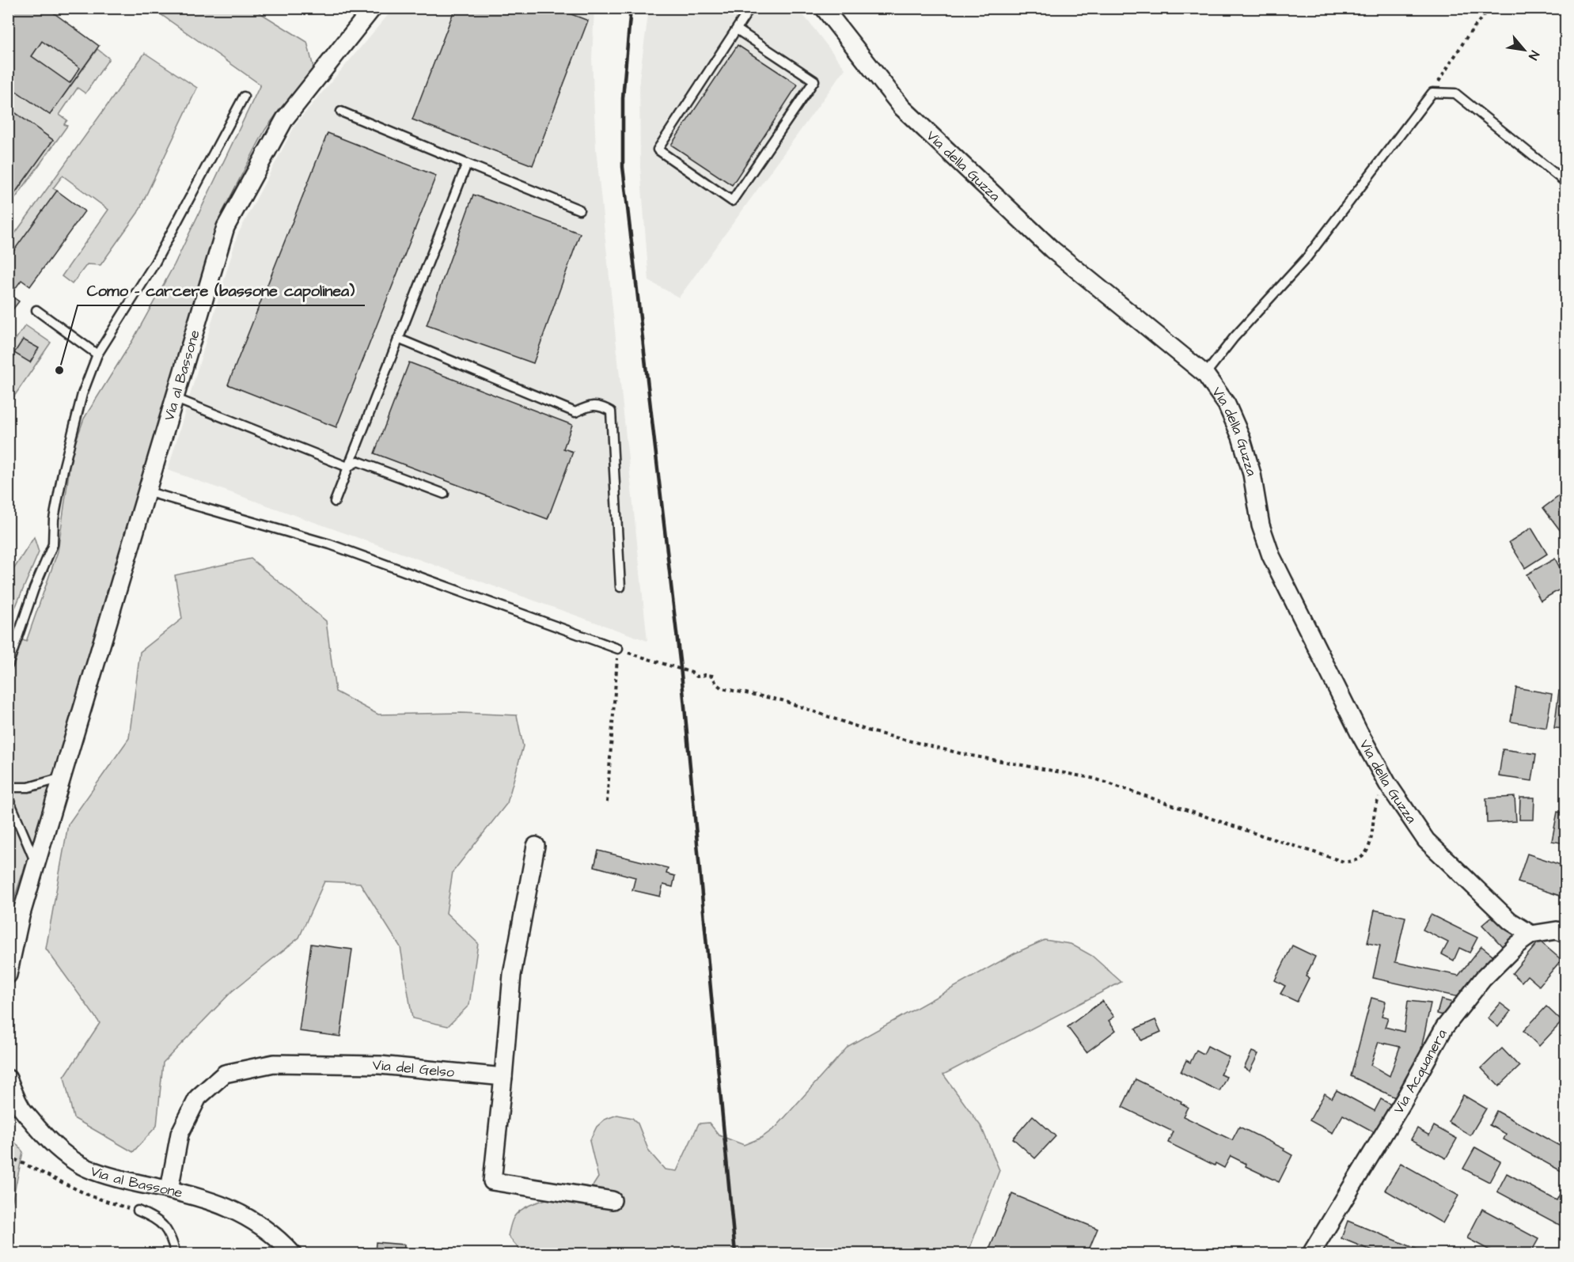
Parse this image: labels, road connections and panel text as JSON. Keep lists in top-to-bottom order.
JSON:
{
  "streets": {
    "street": [
      "Via della Guzza",
      "Via al Bassone",
      "Via del Gelso",
      "Via Acquanera"
    ]
  },
  "crossings": [
    ["Via della Guzza", "Via Acquanera"],
    ["Via al Bassone", "Via del Gelso"]
  ],
  "places": ["Como - carcere (bassone capolinea)"],
  "north": "bottom right"
}
